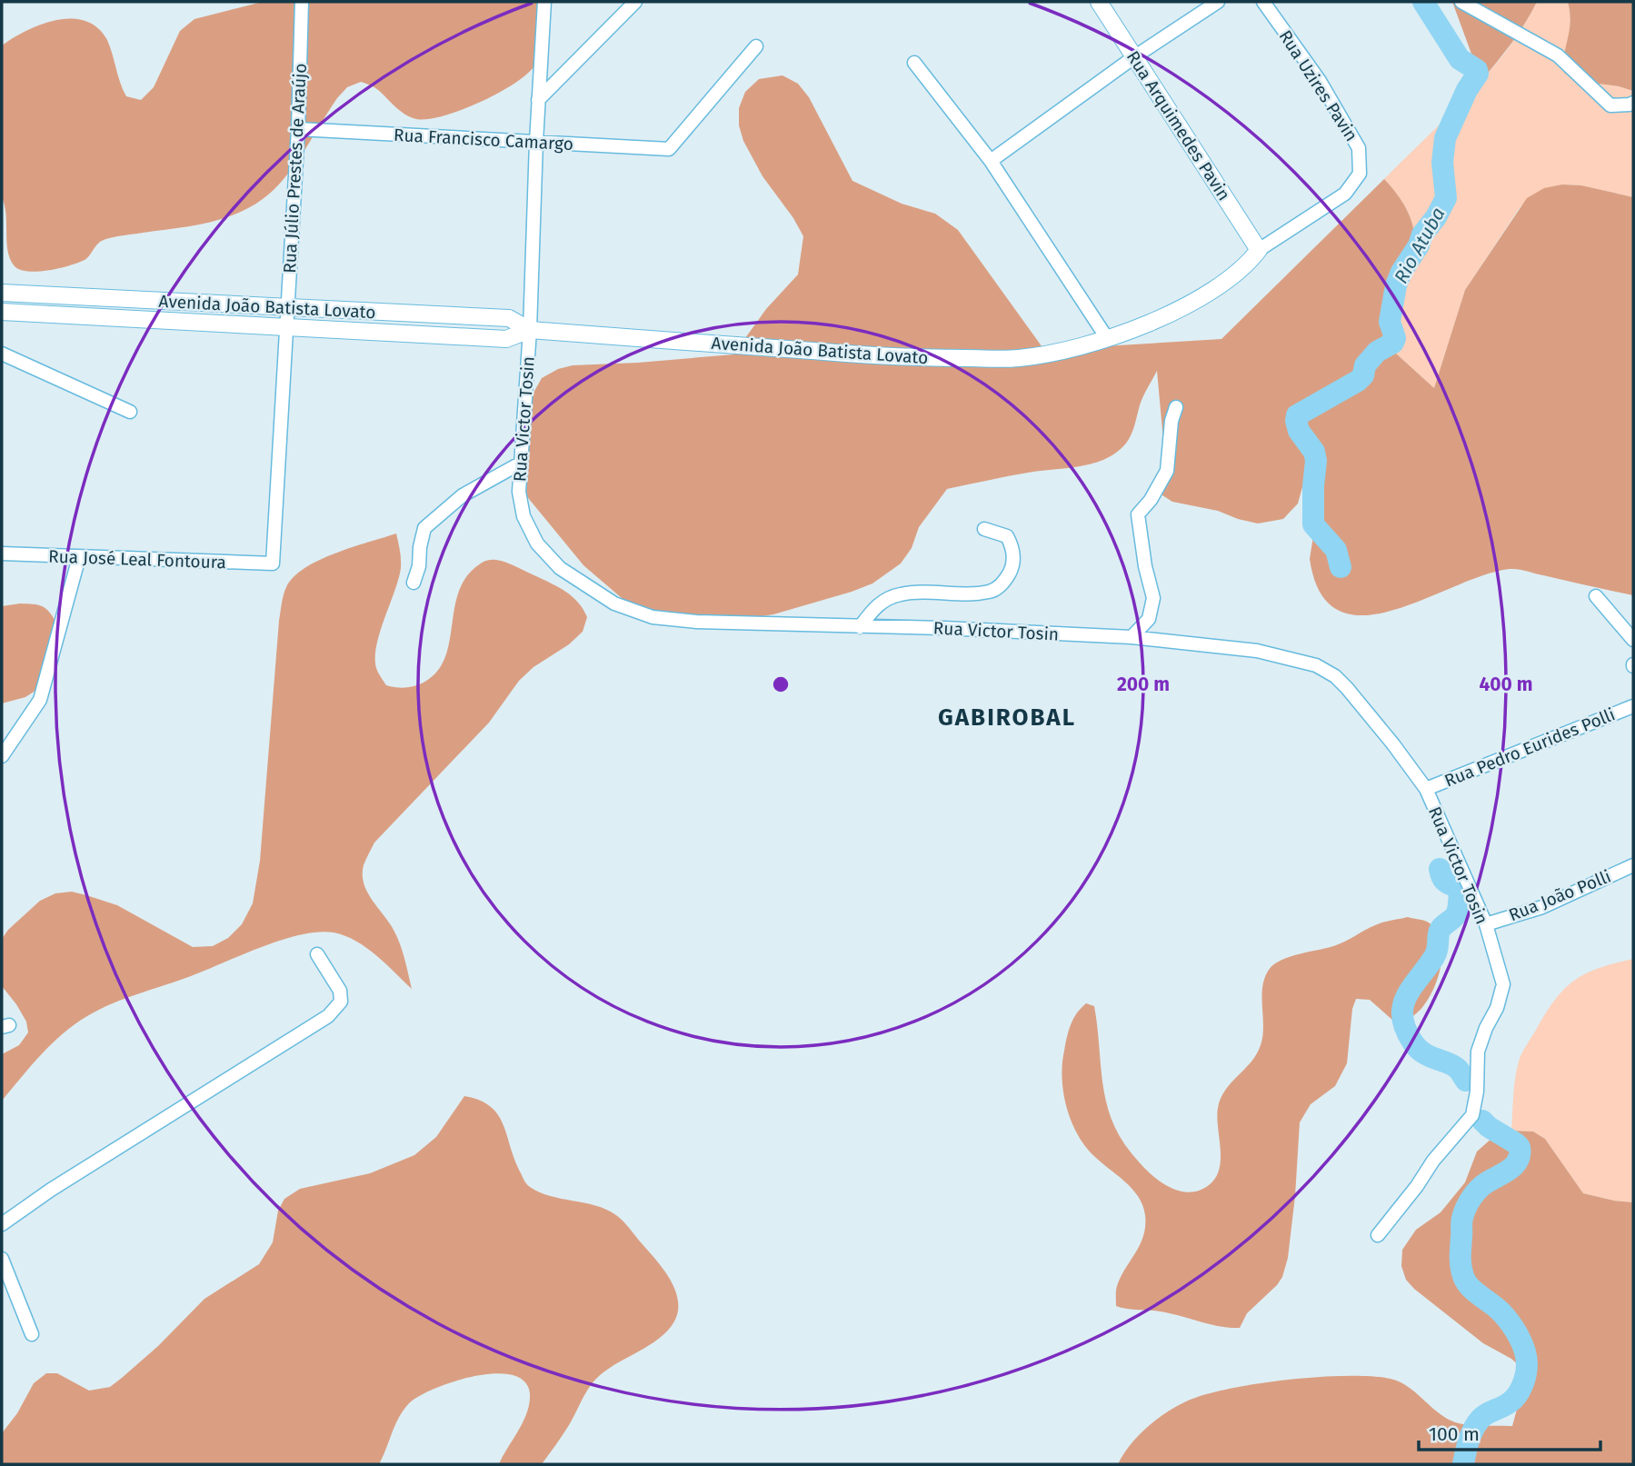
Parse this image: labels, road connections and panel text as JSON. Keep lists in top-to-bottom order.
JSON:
{
  "streets": {
    "street": [
      "Rua Uzires Pavin",
      "Rua Arquimedes Pavin",
      "Rua Francisco Camargo",
      "Rua Júlio Prestes de Araújo",
      "Avenida João Batista Lovato",
      "Rua Victor Tosin",
      "Rua José Leal Fontoura",
      "Rua Pedro Eurides Polli",
      "Rua João Polli"
    ]
  },
  "crossings": [
    ["Rua Uzires Pavin", "Rua Arquimedes Pavin"],
    ["Rua Uzires Pavin", "Avenida João Batista Lovato"],
    ["Rua Arquimedes Pavin", "Avenida João Batista Lovato"],
    ["Rua Francisco Camargo", "Rua Júlio Prestes de Araújo"],
    ["Rua Francisco Camargo", "Rua Victor Tosin"],
    ["Rua Júlio Prestes de Araújo", "Avenida João Batista Lovato"],
    ["Rua Júlio Prestes de Araújo", "Rua José Leal Fontoura"],
    ["Avenida João Batista Lovato", "Rua Victor Tosin"],
    ["Rua Victor Tosin", "Rua Pedro Eurides Polli"],
    ["Rua Victor Tosin", "Rua João Polli"]
  ],
  "districts": ["GABIROBAL"],
  "water": ["Rio Atuba"],
  "scale_bar": "100 m",
  "rings": ["200 m", "400 m"]
}
